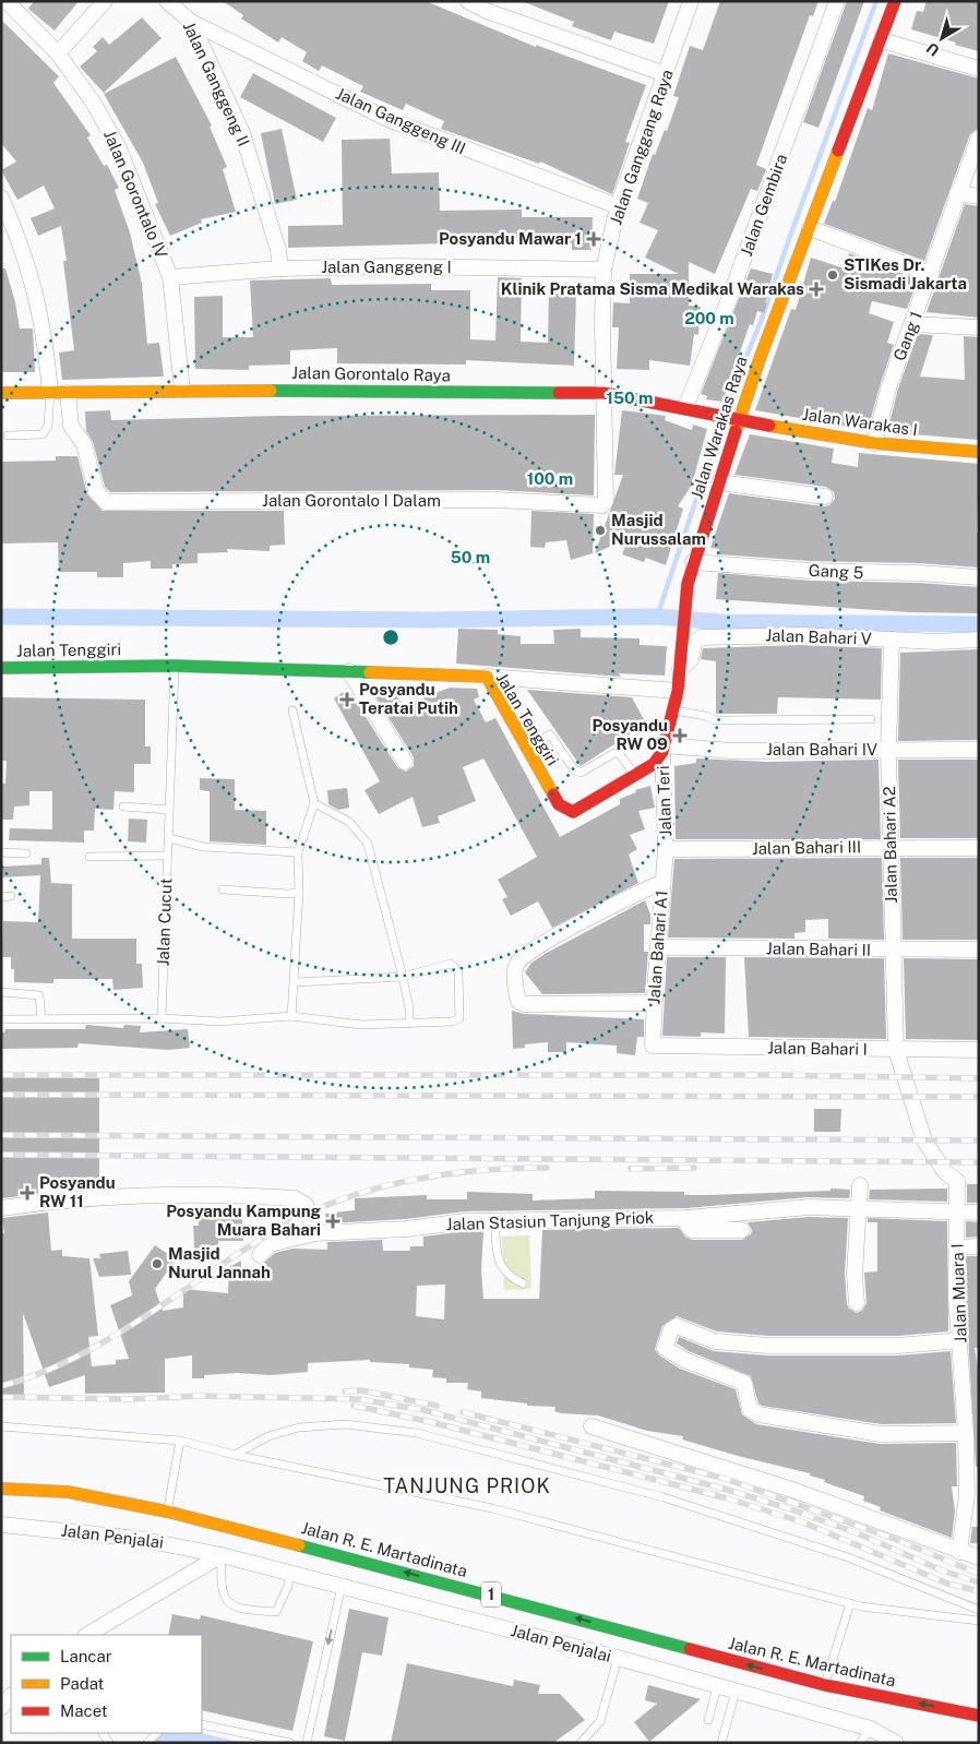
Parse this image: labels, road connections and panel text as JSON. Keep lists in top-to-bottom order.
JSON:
{
  "streets": {
    "main road": [
      "Jalan Gorontalo Raya",
      "Jalan Warakas I",
      "Jalan Warakas Raya",
      "Jalan Tenggiri",
      "Jalan R. E. Martadinata",
      "1"
    ],
    "street": [
      "Jalan Ganggeng II",
      "Jalan Ganggeng III",
      "Jalan Ganggang Raya",
      "Jalan Gorontalo IV",
      "Jalan Gembira",
      "Jalan Ganggeng I",
      "Gang 1",
      "Jalan Gorontalo I Dalam",
      "Gang 5",
      "Jalan Bahari V",
      "Jalan Bahari IV",
      "Jalan Teri",
      "Jalan Bahari A2",
      "Jalan Bahari III",
      "Jalan Bahari A1",
      "Jalan Bahari II",
      "Jalan Bahari I",
      "Jalan Stasiun Tanjung Priok",
      "Jalan Muara I",
      "Jalan Penjalai"
    ],
    "lane": ["Jalan Cucut"]
  },
  "crossings": [
    ["Jalan Ganggeng II", "Jalan Ganggeng III"],
    ["Jalan Ganggeng II", "Jalan Ganggeng I"],
    ["Jalan Ganggeng III", "Jalan Ganggang Raya"],
    ["Jalan Ganggang Raya", "Jalan Ganggeng I"],
    ["Jalan Ganggang Raya", "Jalan Gorontalo Raya"],
    ["Jalan Ganggang Raya", "Jalan Gorontalo I Dalam"],
    ["Jalan Gorontalo IV", "Jalan Ganggeng I"],
    ["Jalan Gorontalo IV", "Jalan Gorontalo Raya"],
    ["Jalan Gembira", "Jalan Gorontalo Raya"],
    ["Gang 1", "Jalan Warakas I"],
    ["Jalan Gorontalo Raya", "Jalan Warakas I"],
    ["Jalan Gorontalo Raya", "Jalan Warakas Raya"],
    ["Jalan Gorontalo Raya", "Jalan Gorontalo I Dalam"],
    ["Jalan Warakas I", "Jalan Warakas Raya"],
    ["Jalan Warakas Raya", "Gang 5"],
    ["Jalan Warakas Raya", "Jalan Bahari V"],
    ["Jalan Bahari V", "Jalan Bahari A2"],
    ["Jalan Tenggiri", "Jalan Bahari IV"],
    ["Jalan Tenggiri", "Jalan Teri"],
    ["Jalan Tenggiri", "Jalan Cucut"],
    ["Jalan Bahari IV", "Jalan Teri"],
    ["Jalan Bahari IV", "Jalan Bahari A2"],
    ["Jalan Teri", "Jalan Bahari III"],
    ["Jalan Teri", "Jalan Bahari A1"],
    ["Jalan Bahari A2", "Jalan Bahari III"],
    ["Jalan Bahari A2", "Jalan Bahari II"],
    ["Jalan Bahari A2", "Jalan Bahari I"],
    ["Jalan Bahari A2", "Jalan Muara I"],
    ["Jalan Bahari III", "Jalan Bahari A1"],
    ["Jalan Bahari A1", "Jalan Bahari II"],
    ["Jalan Bahari A1", "Jalan Bahari I"],
    ["Jalan Bahari I", "Jalan Muara I"],
    ["Jalan Stasiun Tanjung Priok", "Jalan Muara I"]
  ],
  "one_way": ["Jalan R. E. Martadinata"],
  "districts": ["TANJUNG PRIOK"],
  "places": {
    "health": [
      "Posyandu Mawar 1",
      "Klinik Pratama Sisma Medikal Warakas",
      "Posyandu Teratai Putih",
      "Posyandu RW 09",
      "Posyandu RW 11",
      "Posyandu Kampung Muara Bahari"
    ],
    "other": ["STIKes Dr. Sismadi Jakarta", "Masjid Nurussalam", "Masjid Nurul Jannah"]
  },
  "legend": ["Lancar", "Padat", "Macet"],
  "north": "bottom left",
  "rings": [
    "200 m",
    "150 m",
    "100 m",
    "50 m"
  ]
}
